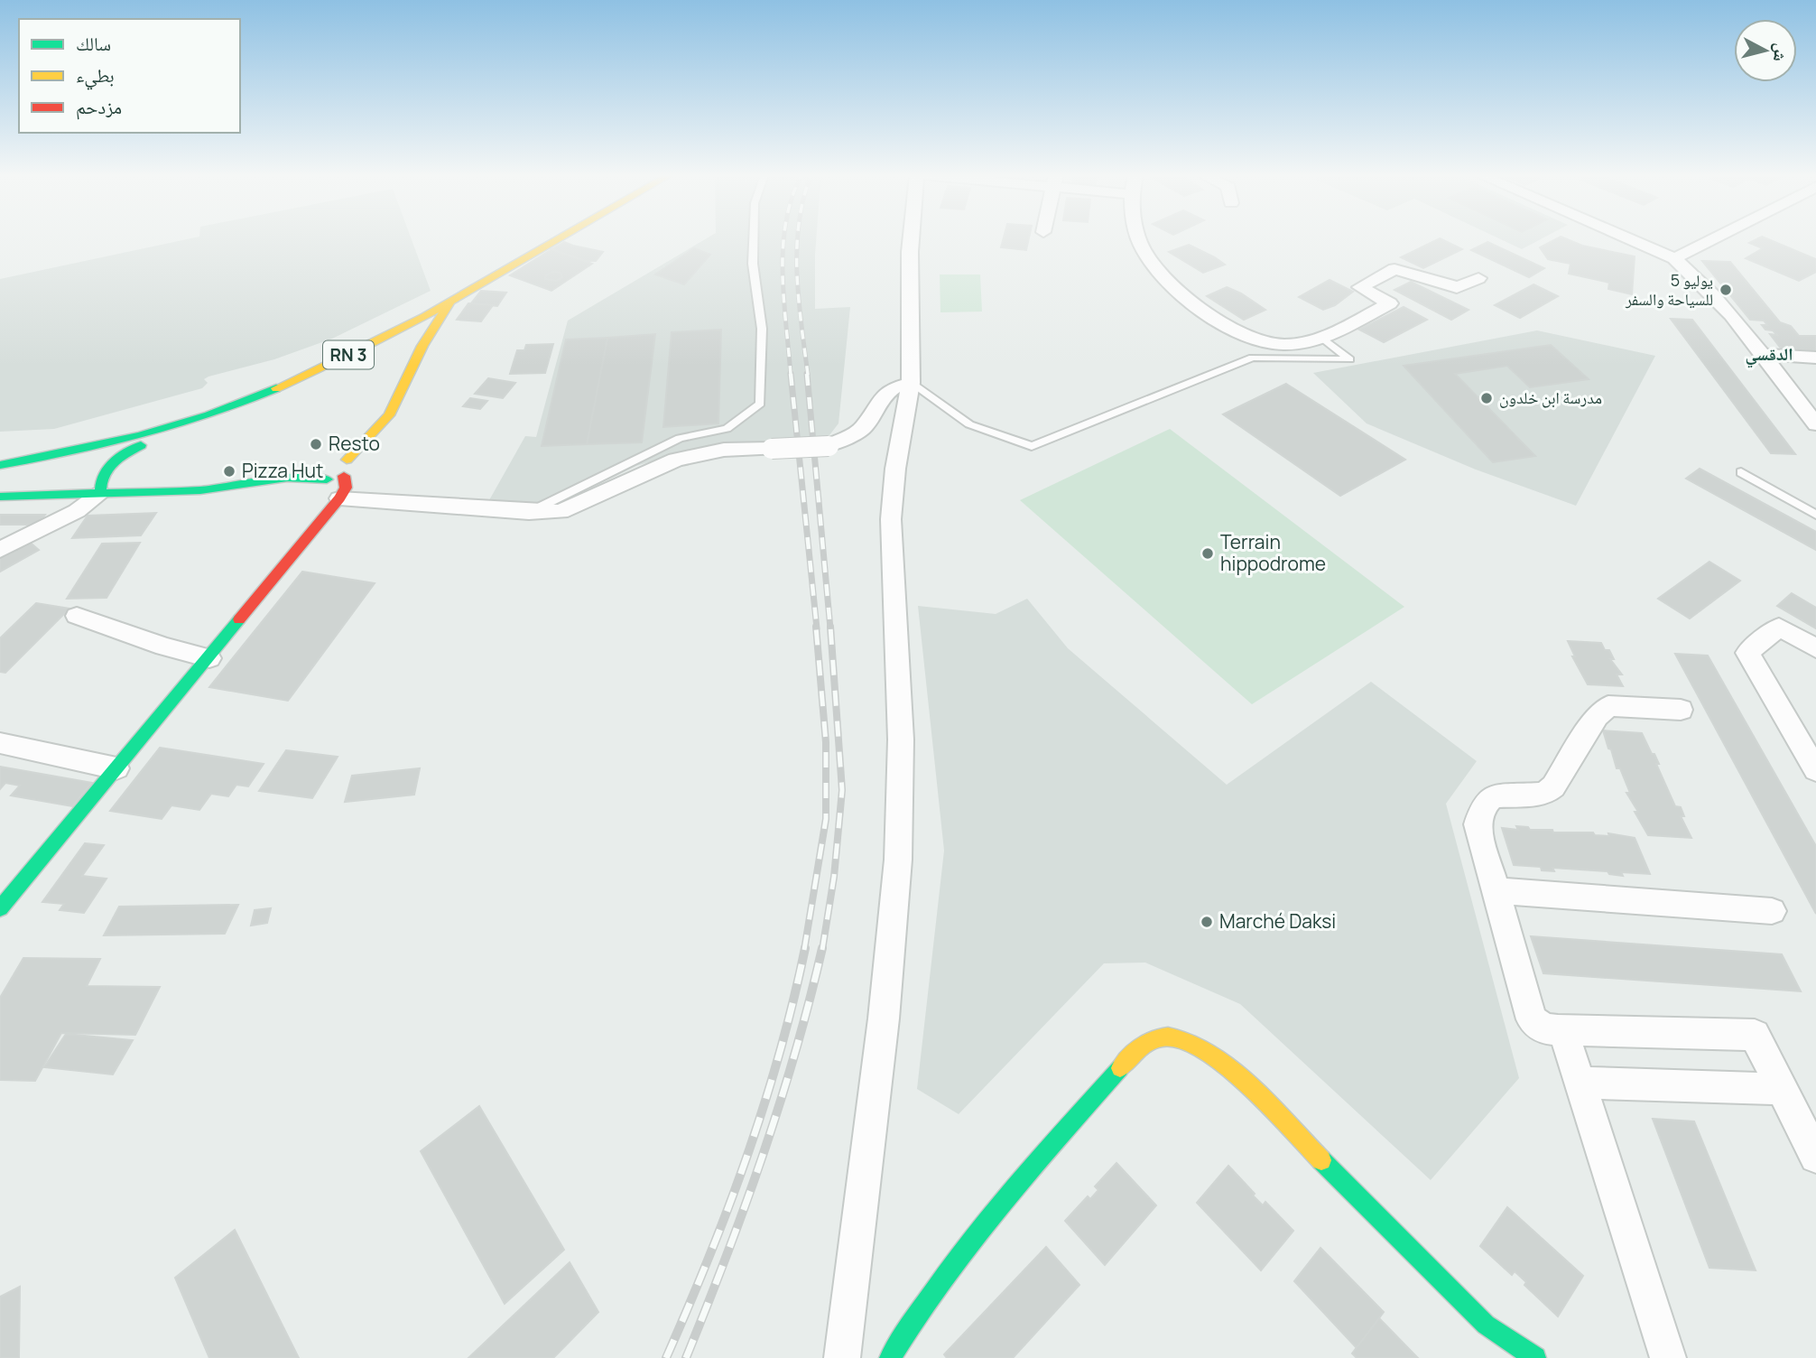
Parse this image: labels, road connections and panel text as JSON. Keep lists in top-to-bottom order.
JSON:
{
  "streets": {
    "main road": ["RN 3"]
  },
  "districts": ["الدقسي"],
  "places": [
    "5 يوليو للسياحة والسفر",
    "مدرسة ابن خلدون",
    "Resto",
    "Pizza Hut",
    "Terrain hippodrome",
    "Marché Daksi"
  ],
  "legend": ["سالك", "بطيء", "مزدحم"],
  "north": "right"
}
